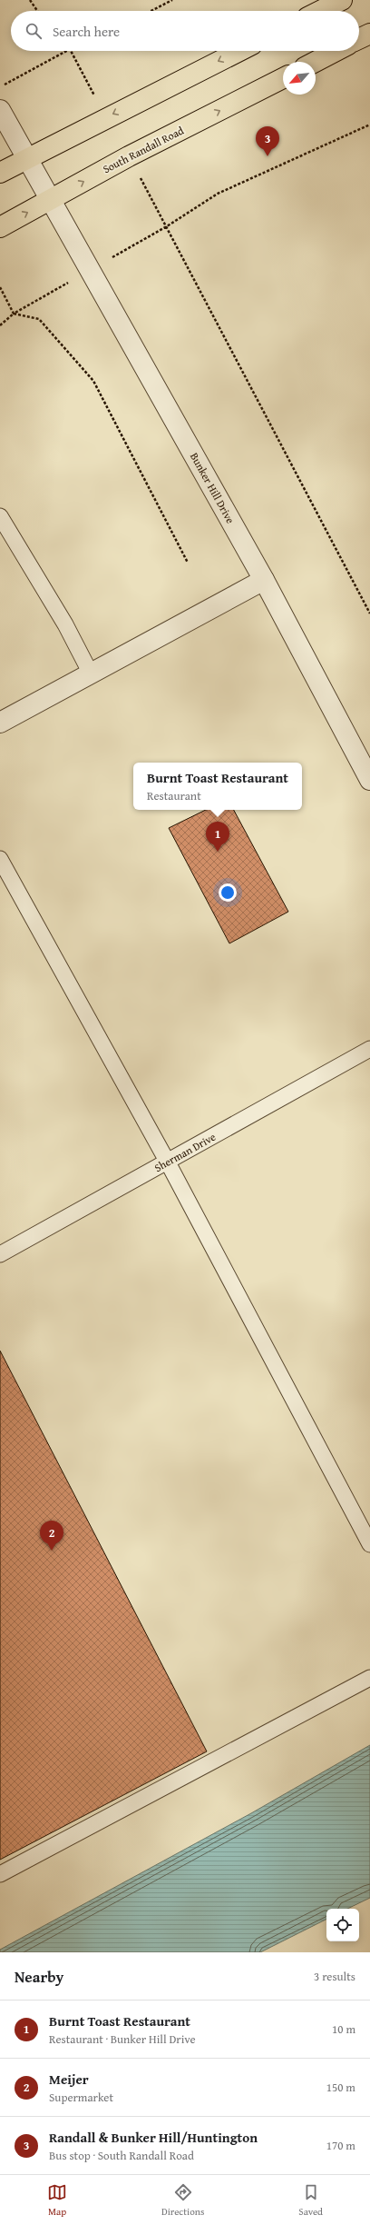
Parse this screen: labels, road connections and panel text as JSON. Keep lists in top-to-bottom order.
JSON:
{
  "streets": {
    "main road": ["South Randall Road"],
    "street": ["Bunker Hill Drive"],
    "lane": ["Sherman Drive"]
  },
  "crossings": [
    ["South Randall Road", "Bunker Hill Drive"]
  ],
  "north": "bottom left",
  "page": {
    "search": "Search here",
    "pins": ["3", "1", "2"],
    "popup": ["Burnt Toast Restaurant", "Restaurant"],
    "heading": ["Nearby", "3 results"],
    "list": [
      {
        "mark": "1",
        "name": "Burnt Toast Restaurant",
        "note": "Restaurant · Bunker Hill Drive",
        "value": "10 m"
      },
      {
        "mark": "2",
        "name": "Meijer",
        "note": "Supermarket",
        "value": "150 m"
      },
      {
        "mark": "3",
        "name": "Randall & Bunker Hill/Huntington",
        "note": "Bus stop · South Randall Road",
        "value": "170 m"
      }
    ],
    "nav": ["Map", "Directions", "Saved"]
  }
}
